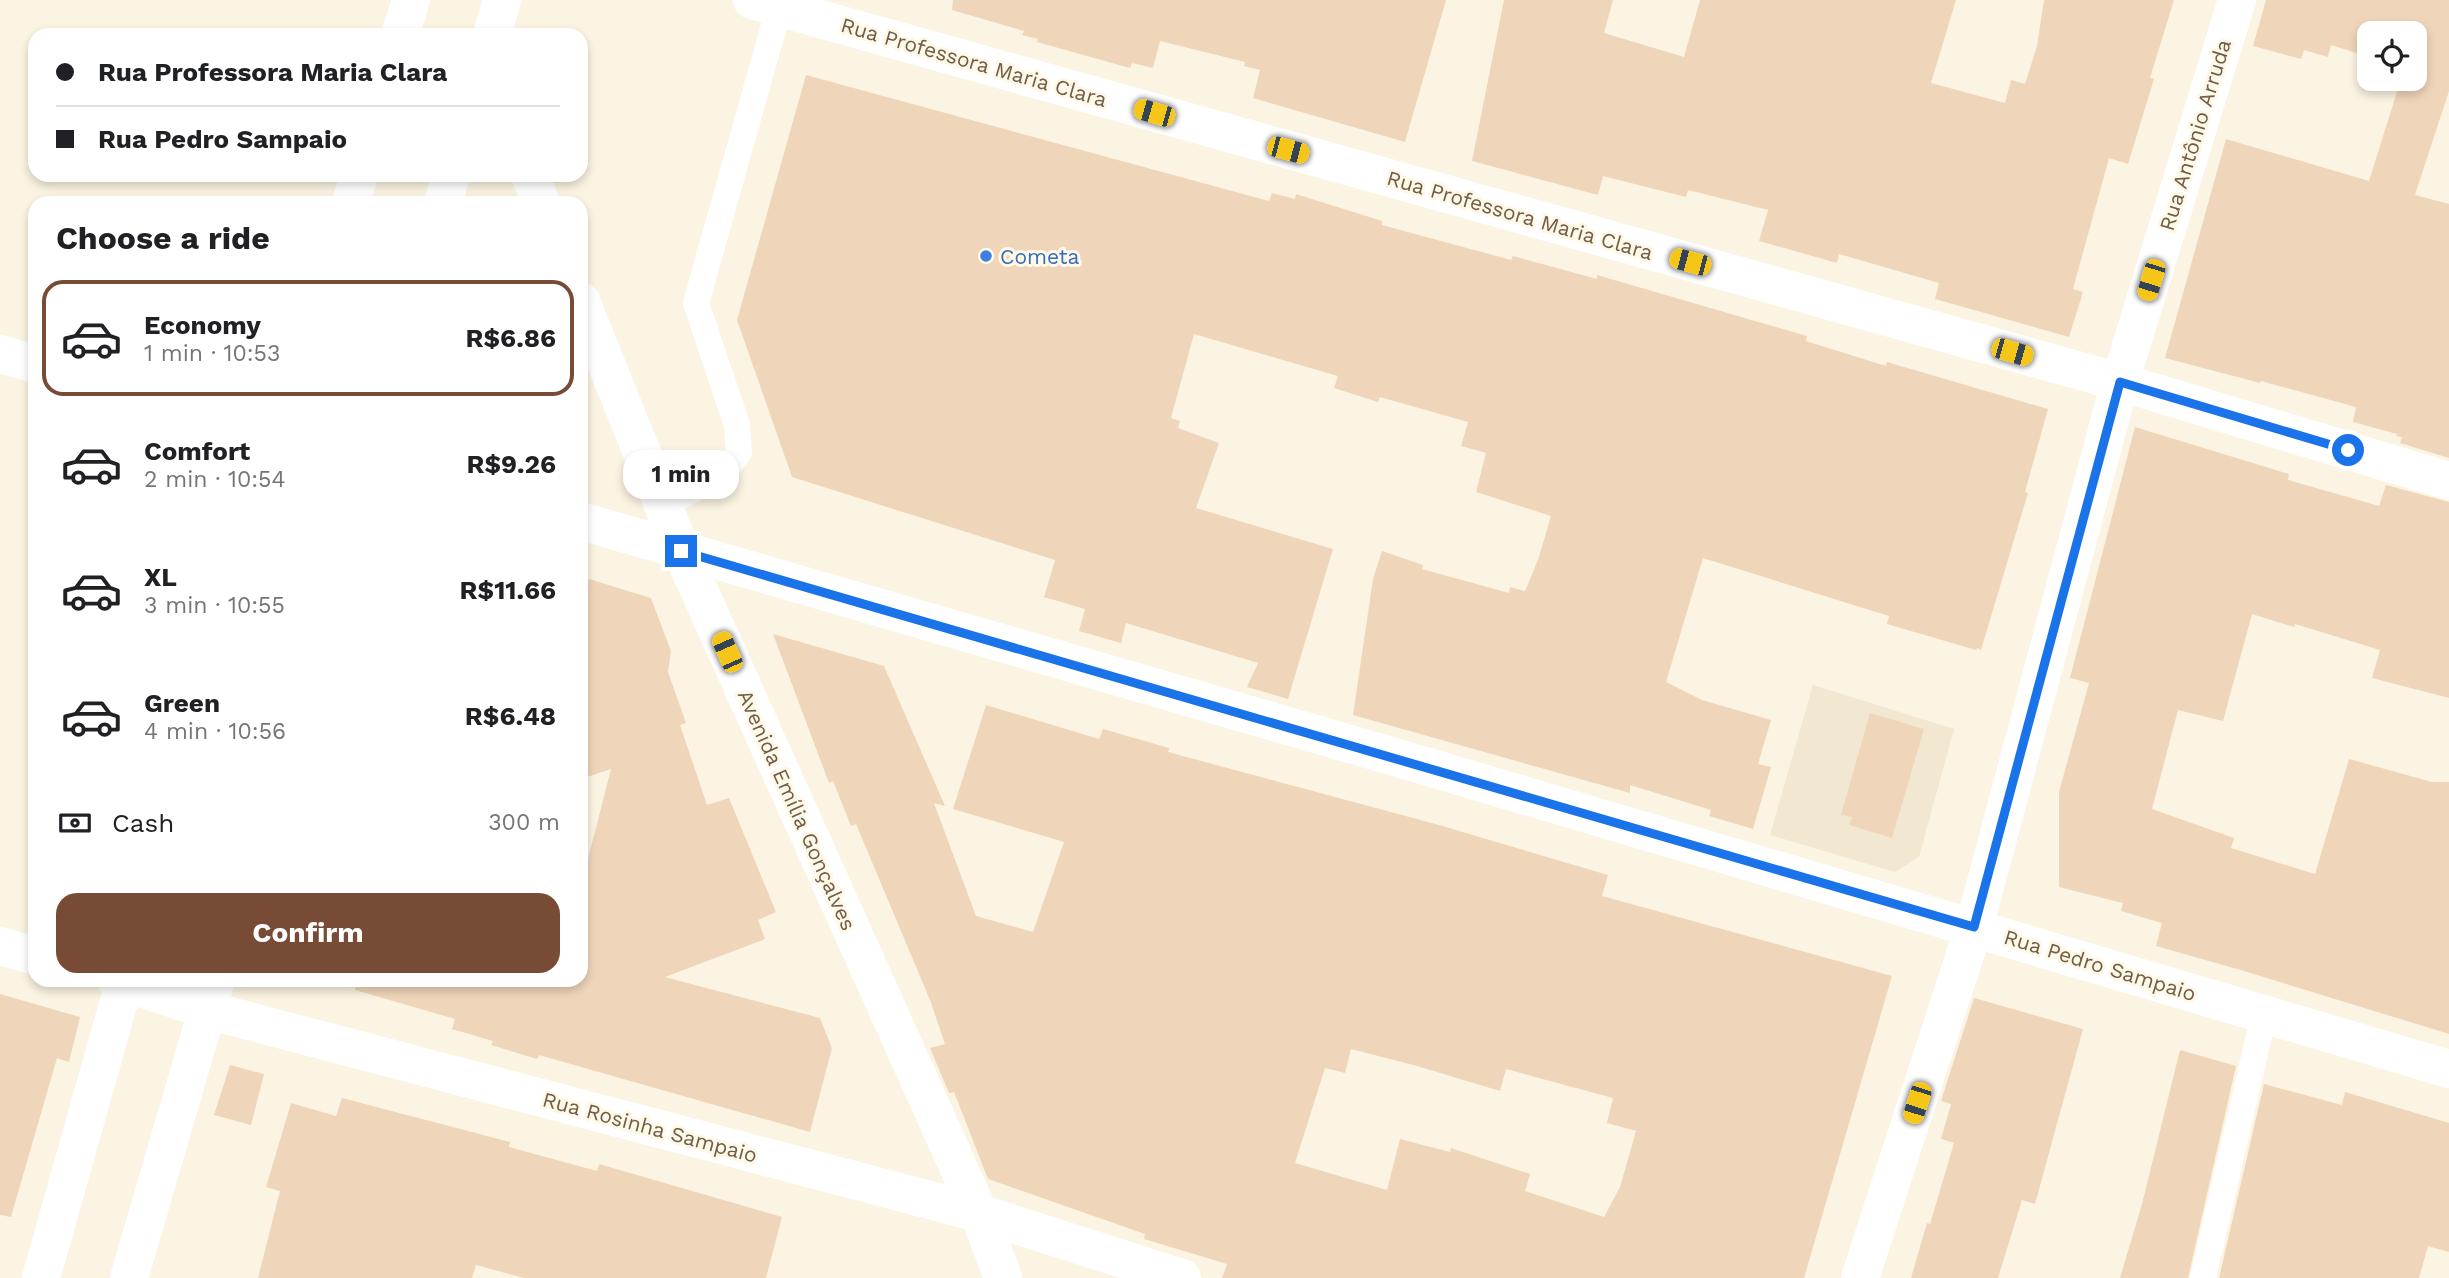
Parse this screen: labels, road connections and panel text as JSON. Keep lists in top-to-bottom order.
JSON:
{
  "streets": {
    "street": [
      "Rua Professora Maria Clara",
      "Rua Antônio Arruda",
      "Avenida Emília Gonçalves",
      "Rua Pedro Sampaio",
      "Rua Rosinha Sampaio"
    ]
  },
  "crossings": [
    ["Rua Professora Maria Clara", "Rua Antônio Arruda"],
    ["Rua Antônio Arruda", "Rua Pedro Sampaio"],
    ["Avenida Emília Gonçalves", "Rua Pedro Sampaio"],
    ["Avenida Emília Gonçalves", "Rua Rosinha Sampaio"]
  ],
  "places": ["Cometa"],
  "page": {
    "banner": ["Rua Professora Maria Clara", "Rua Pedro Sampaio"],
    "heading": "Choose a ride",
    "list": [
      {
        "name": "Economy",
        "note": "1 min · 10:53",
        "value": "R$6.86"
      },
      {
        "name": "Comfort",
        "note": "2 min · 10:54",
        "value": "R$9.26"
      },
      {
        "name": "XL",
        "note": "3 min · 10:55",
        "value": "R$11.66"
      },
      {
        "name": "Green",
        "note": "4 min · 10:56",
        "value": "R$6.48"
      }
    ],
    "bubble": "1 min",
    "pay": ["Cash", "300 m"],
    "buttons": "Confirm"
  }
}
